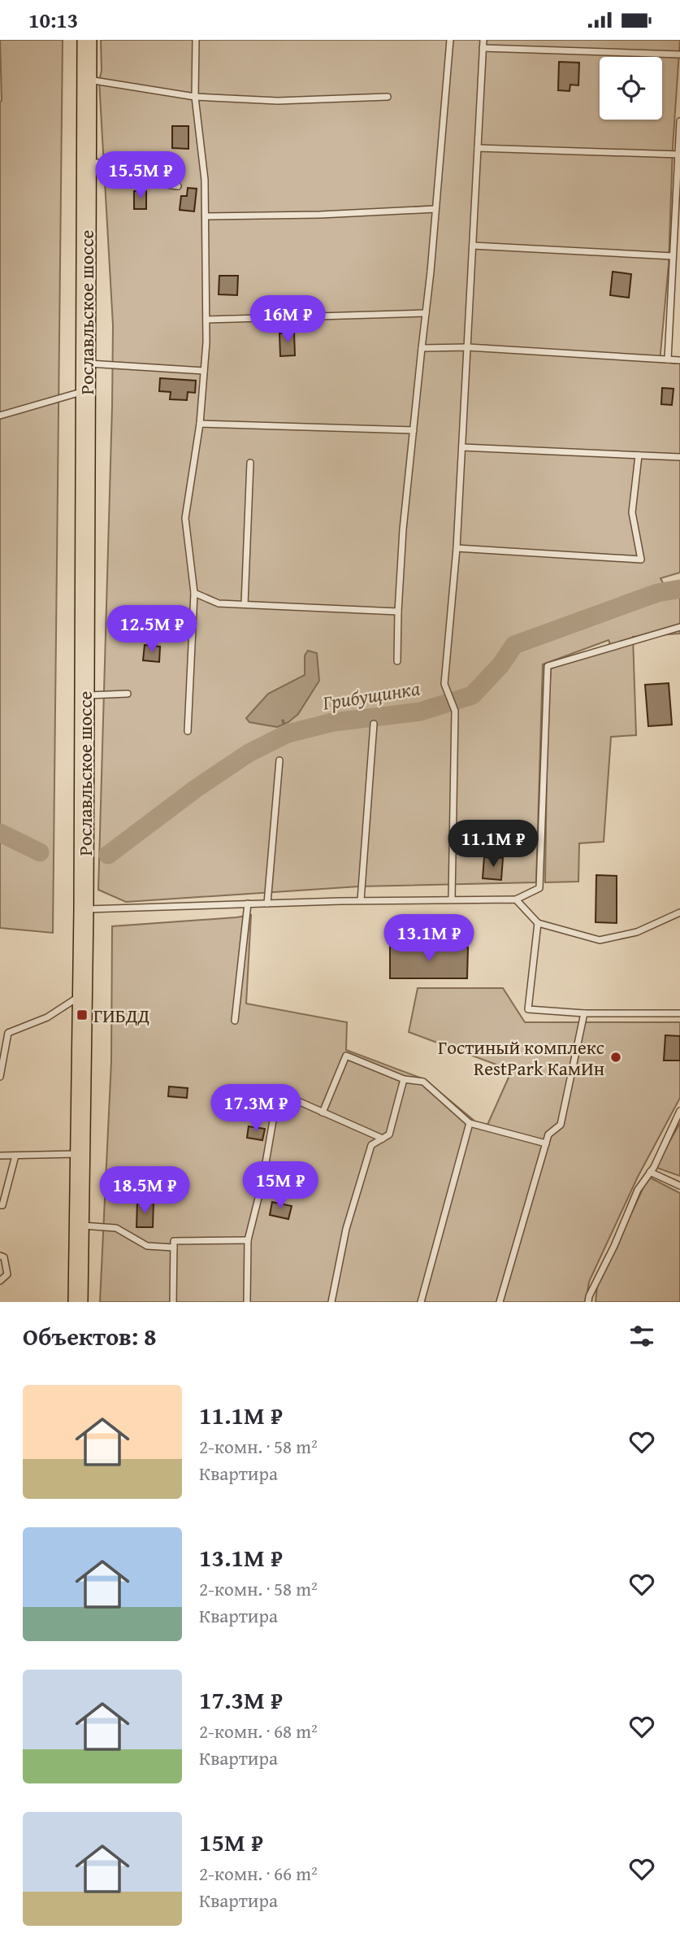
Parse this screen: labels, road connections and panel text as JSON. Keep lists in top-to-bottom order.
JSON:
{
  "streets": {
    "main road": ["Рославльское шоссе"]
  },
  "water": ["Грибущинка"],
  "places": {
    "transit": ["ГИБДД"],
    "other": ["Гостиный комплекс RestPark КамИн"]
  },
  "page": {
    "status": "10:13",
    "price": [
      "15.5M ₽",
      "16M ₽",
      "12.5M ₽",
      "11.1M ₽",
      "13.1M ₽",
      "17.3M ₽",
      "15M ₽",
      "18.5M ₽"
    ],
    "heading": "Объектов: 8",
    "list": [
      {
        "name": "11.1M ₽",
        "note": "2-комн. · 58 m² · Квартира"
      },
      {
        "name": "13.1M ₽",
        "note": "2-комн. · 58 m² · Квартира"
      },
      {
        "name": "17.3M ₽",
        "note": "2-комн. · 68 m² · Квартира"
      },
      {
        "name": "15M ₽",
        "note": "2-комн. · 66 m² · Квартира"
      }
    ]
  }
}
